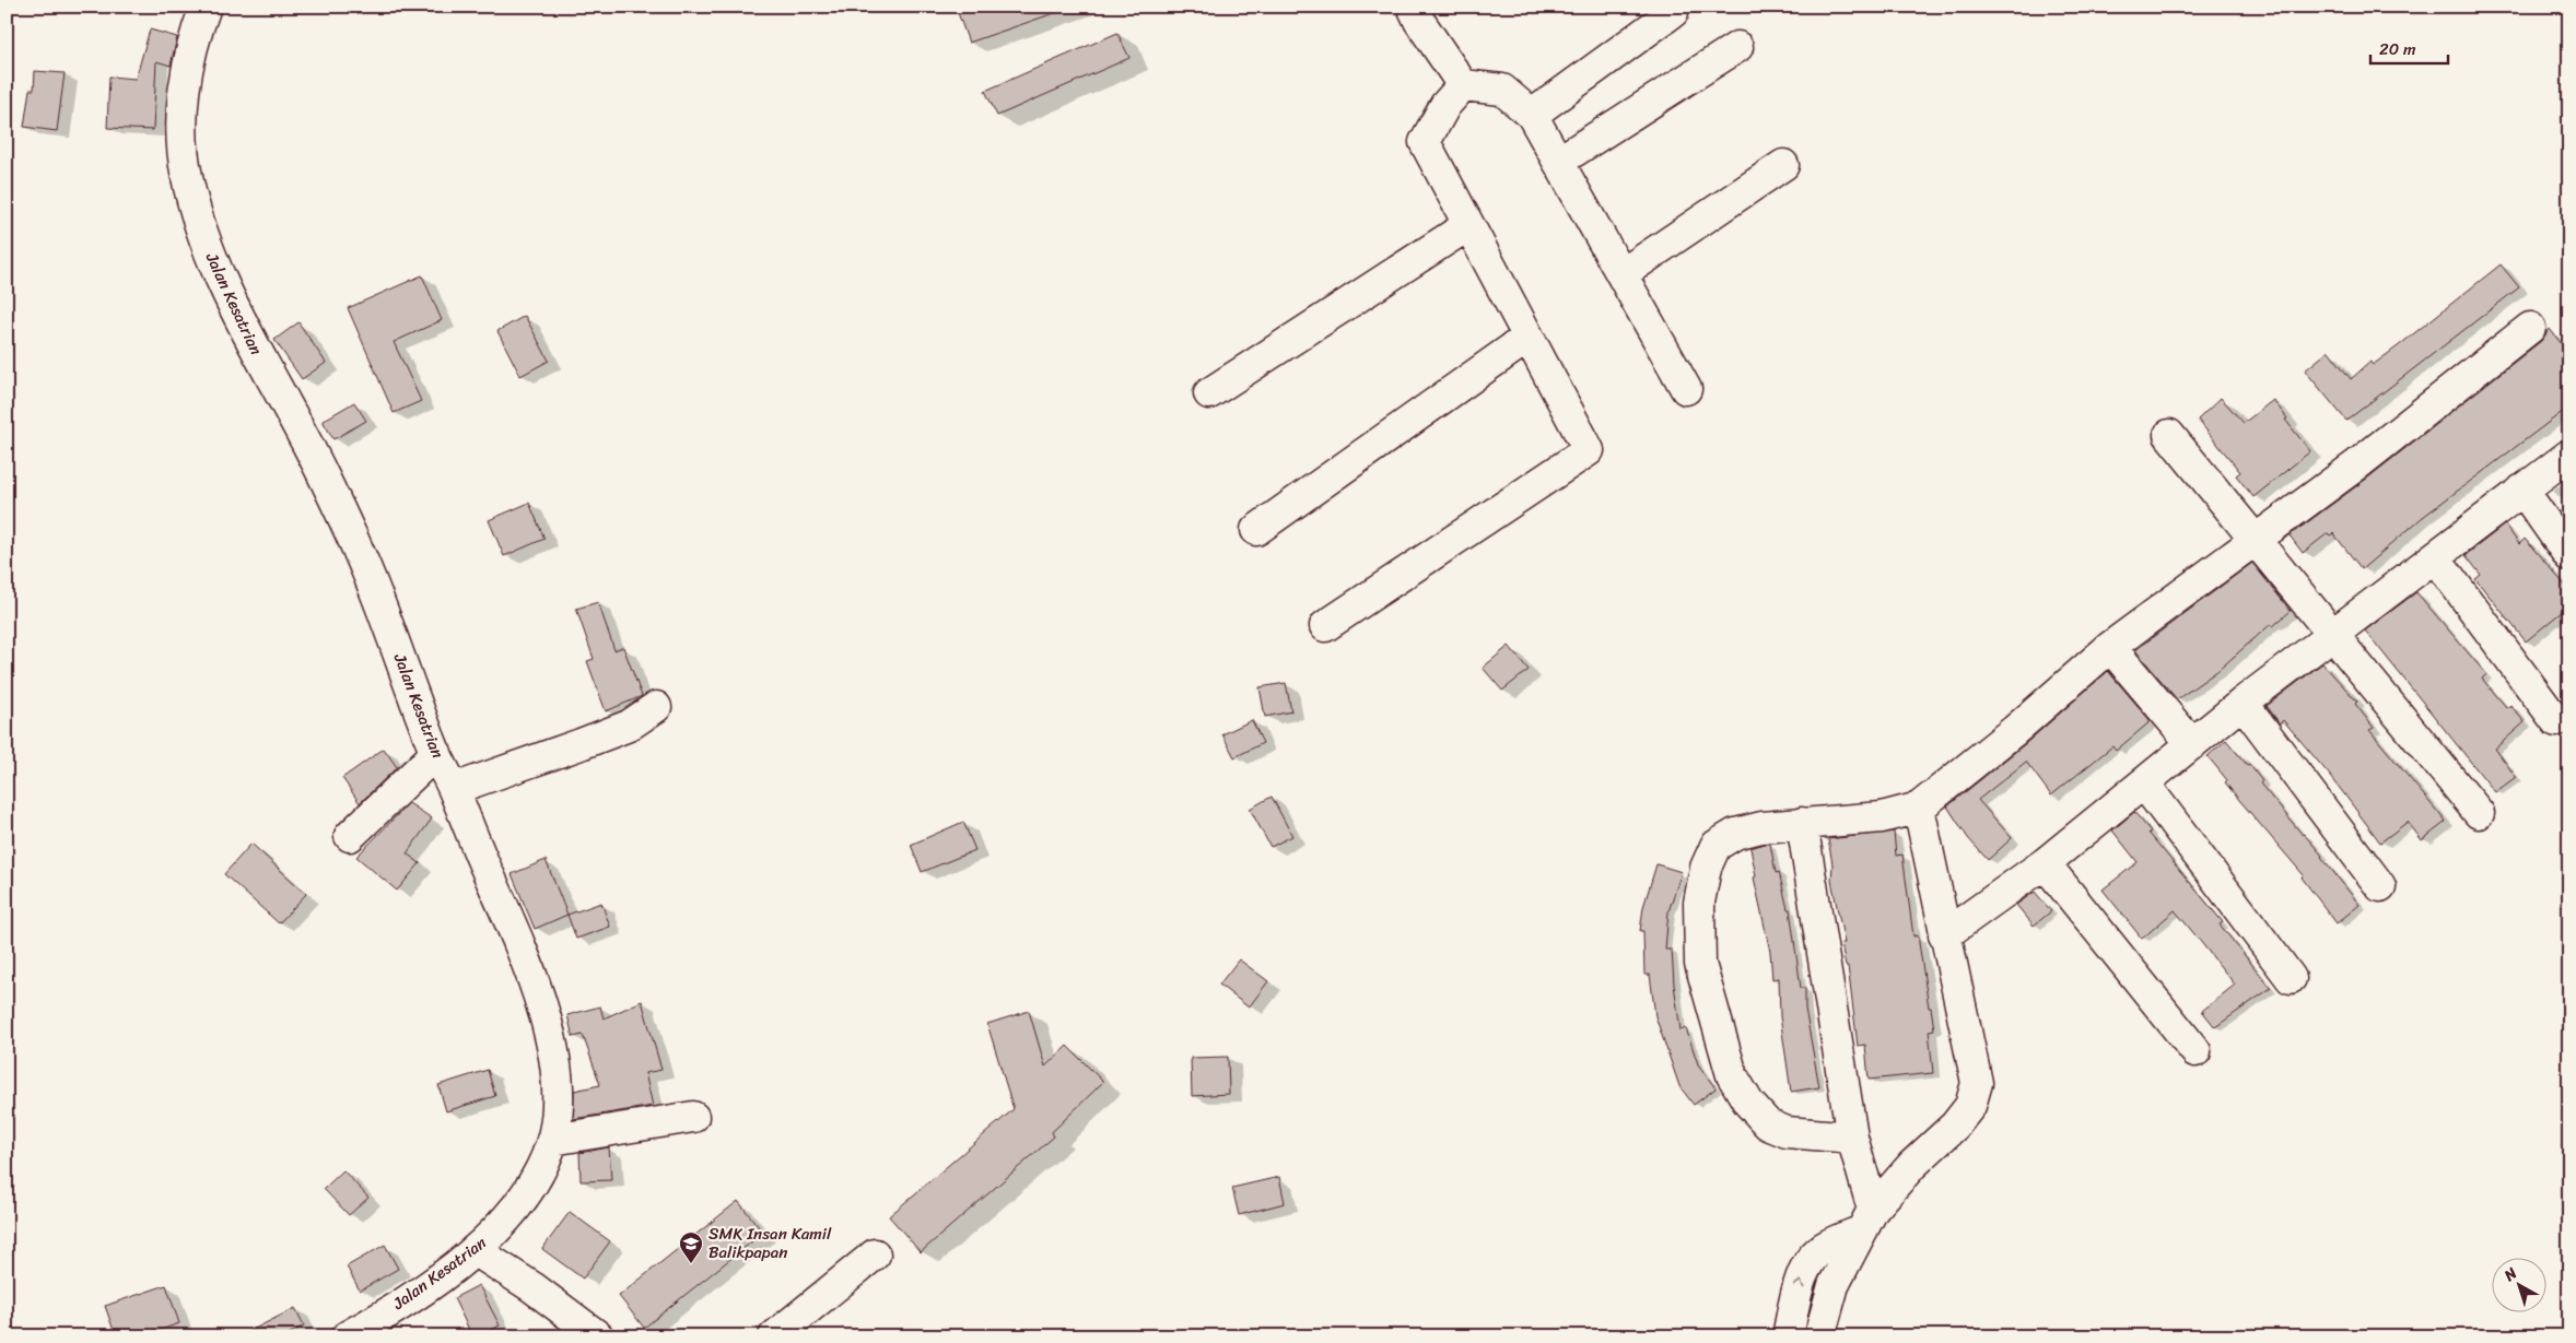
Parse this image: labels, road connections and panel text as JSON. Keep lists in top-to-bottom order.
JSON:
{
  "streets": {
    "street": ["Jalan Kesatrian"]
  },
  "places": {
    "school or university": ["SMK Insan Kamil Balikpapan"]
  },
  "scale_bar": "20 m",
  "north": "top left"
}
